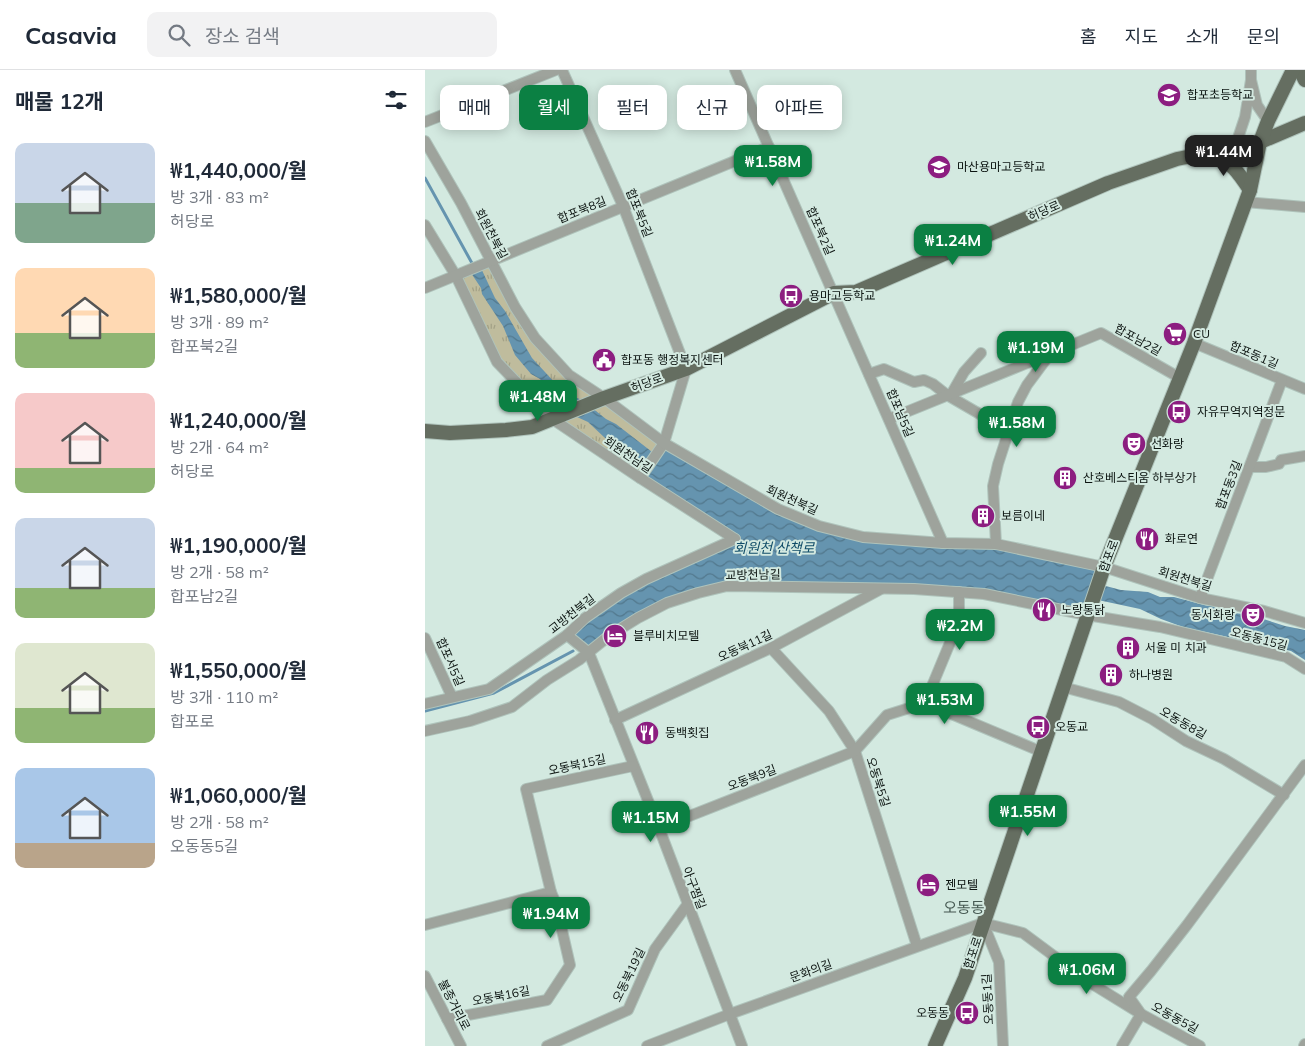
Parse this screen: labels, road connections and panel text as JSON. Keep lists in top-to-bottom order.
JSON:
{
  "streets": {
    "main road": ["허당로", "합포로"],
    "street": [
      "합포북8길",
      "합포북5길",
      "합포북2길",
      "회원천북길",
      "합포남2길",
      "합포동1길",
      "합포남5길",
      "회원천남길",
      "합포동3길",
      "교방천남길",
      "교방천북길",
      "오동동15길",
      "오동북11길",
      "합포서5길",
      "오동동8길",
      "오동북15길",
      "오동북9길",
      "오동북5길",
      "아구찜길",
      "문화의길",
      "오동북19길",
      "오동북16길",
      "오동동1길",
      "불종거리로",
      "오동동5길"
    ]
  },
  "crossings": [
    ["합포북8길", "합포북5길"],
    ["합포북8길", "합포북2길"],
    ["합포북8길", "회원천북길"],
    ["합포북8길", "회원천남길"],
    ["허당로", "합포북5길"],
    ["허당로", "합포북2길"],
    ["허당로", "회원천북길"],
    ["허당로", "합포남5길"],
    ["허당로", "회원천남길"],
    ["허당로", "합포로"],
    ["합포북2길", "합포남5길"],
    ["회원천북길", "합포남5길"],
    ["회원천북길", "합포동3길"],
    ["회원천북길", "합포로"],
    ["합포남2길", "합포남5길"],
    ["합포남2길", "합포로"],
    ["합포동1길", "합포동3길"],
    ["합포동1길", "합포로"],
    ["회원천남길", "교방천북길"],
    ["합포로", "교방천남길"],
    ["합포로", "오동동15길"],
    ["합포로", "오동동8길"],
    ["합포로", "문화의길"],
    ["합포로", "오동동1길"],
    ["합포로", "오동동5길"],
    ["교방천남길", "오동동15길"],
    ["교방천남길", "오동북11길"],
    ["교방천남길", "아구찜길"],
    ["교방천북길", "합포서5길"],
    ["교방천북길", "아구찜길"],
    ["오동북11길", "오동북5길"],
    ["오동북11길", "아구찜길"],
    ["오동북15길", "아구찜길"],
    ["오동북15길", "오동북16길"],
    ["오동북9길", "오동북5길"],
    ["오동북9길", "아구찜길"],
    ["오동북5길", "문화의길"],
    ["아구찜길", "문화의길"],
    ["아구찜길", "오동북19길"],
    ["문화의길", "오동동1길"],
    ["문화의길", "오동동5길"],
    ["오동북16길", "불종거리로"],
    ["오동동1길", "오동동5길"]
  ],
  "districts": ["오동동"],
  "water": ["회원천 산책로"],
  "places": {
    "school or university": ["합포초등학교", "마산용마고등학교"],
    "bus stop": [
      "용마고등학교",
      "자유무역지역정문",
      "오동교",
      "오동동"
    ],
    "supermarket": ["CU"],
    "public building": ["합포동 행정복지센터"],
    "theatre": ["선화랑", "동서화랑"],
    "building": [
      "산호베스티움 하부상가",
      "보름이네",
      "서울 미 치과",
      "하나병원"
    ],
    "restaurant": ["화로연", "노랑통닭", "동백횟집"],
    "hotel": ["블루비치모텔", "젠모텔"]
  },
  "page": {
    "header": "Casavia",
    "search": "장소 검색",
    "nav": [
      "홈",
      "지도",
      "소개",
      "문의"
    ],
    "heading": "매물 12개",
    "chip": [
      "매매",
      "월세",
      "필터",
      "신규",
      "아파트"
    ],
    "list": [
      {
        "name": "₩1,440,000/월",
        "note": "방 3개 · 83 m² · 허당로"
      },
      {
        "name": "₩1,580,000/월",
        "note": "방 3개 · 89 m² · 합포북2길"
      },
      {
        "name": "₩1,240,000/월",
        "note": "방 2개 · 64 m² · 허당로"
      },
      {
        "name": "₩1,190,000/월",
        "note": "방 2개 · 58 m² · 합포남2길"
      },
      {
        "name": "₩1,550,000/월",
        "note": "방 3개 · 110 m² · 합포로"
      },
      {
        "name": "₩1,060,000/월",
        "note": "방 2개 · 58 m² · 오동동5길"
      }
    ],
    "price": [
      "₩1.44M",
      "₩1.58M",
      "₩1.24M",
      "₩1.19M",
      "₩1.48M",
      "₩1.58M",
      "₩2.2M",
      "₩1.53M",
      "₩1.55M",
      "₩1.15M",
      "₩1.94M",
      "₩1.06M"
    ]
  }
}
